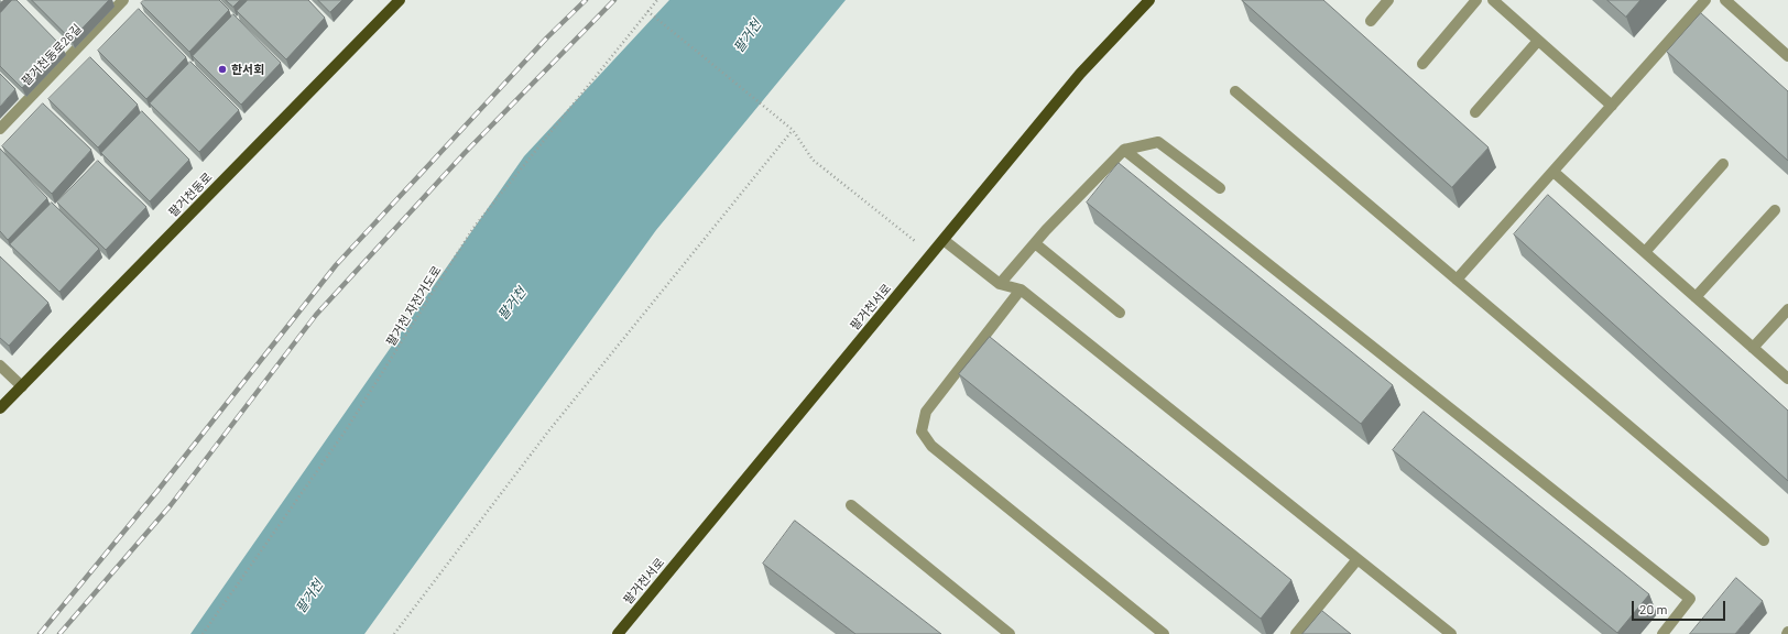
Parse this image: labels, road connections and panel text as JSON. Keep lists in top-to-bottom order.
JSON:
{
  "streets": {
    "main road": ["팔거천동로", "팔거천서로"],
    "street": ["팔거천동로26길"],
    "path": ["팔거천 자전거도로"]
  },
  "water": ["팔거천"],
  "places": ["한서회"],
  "scale_bar": "20 m"
}
